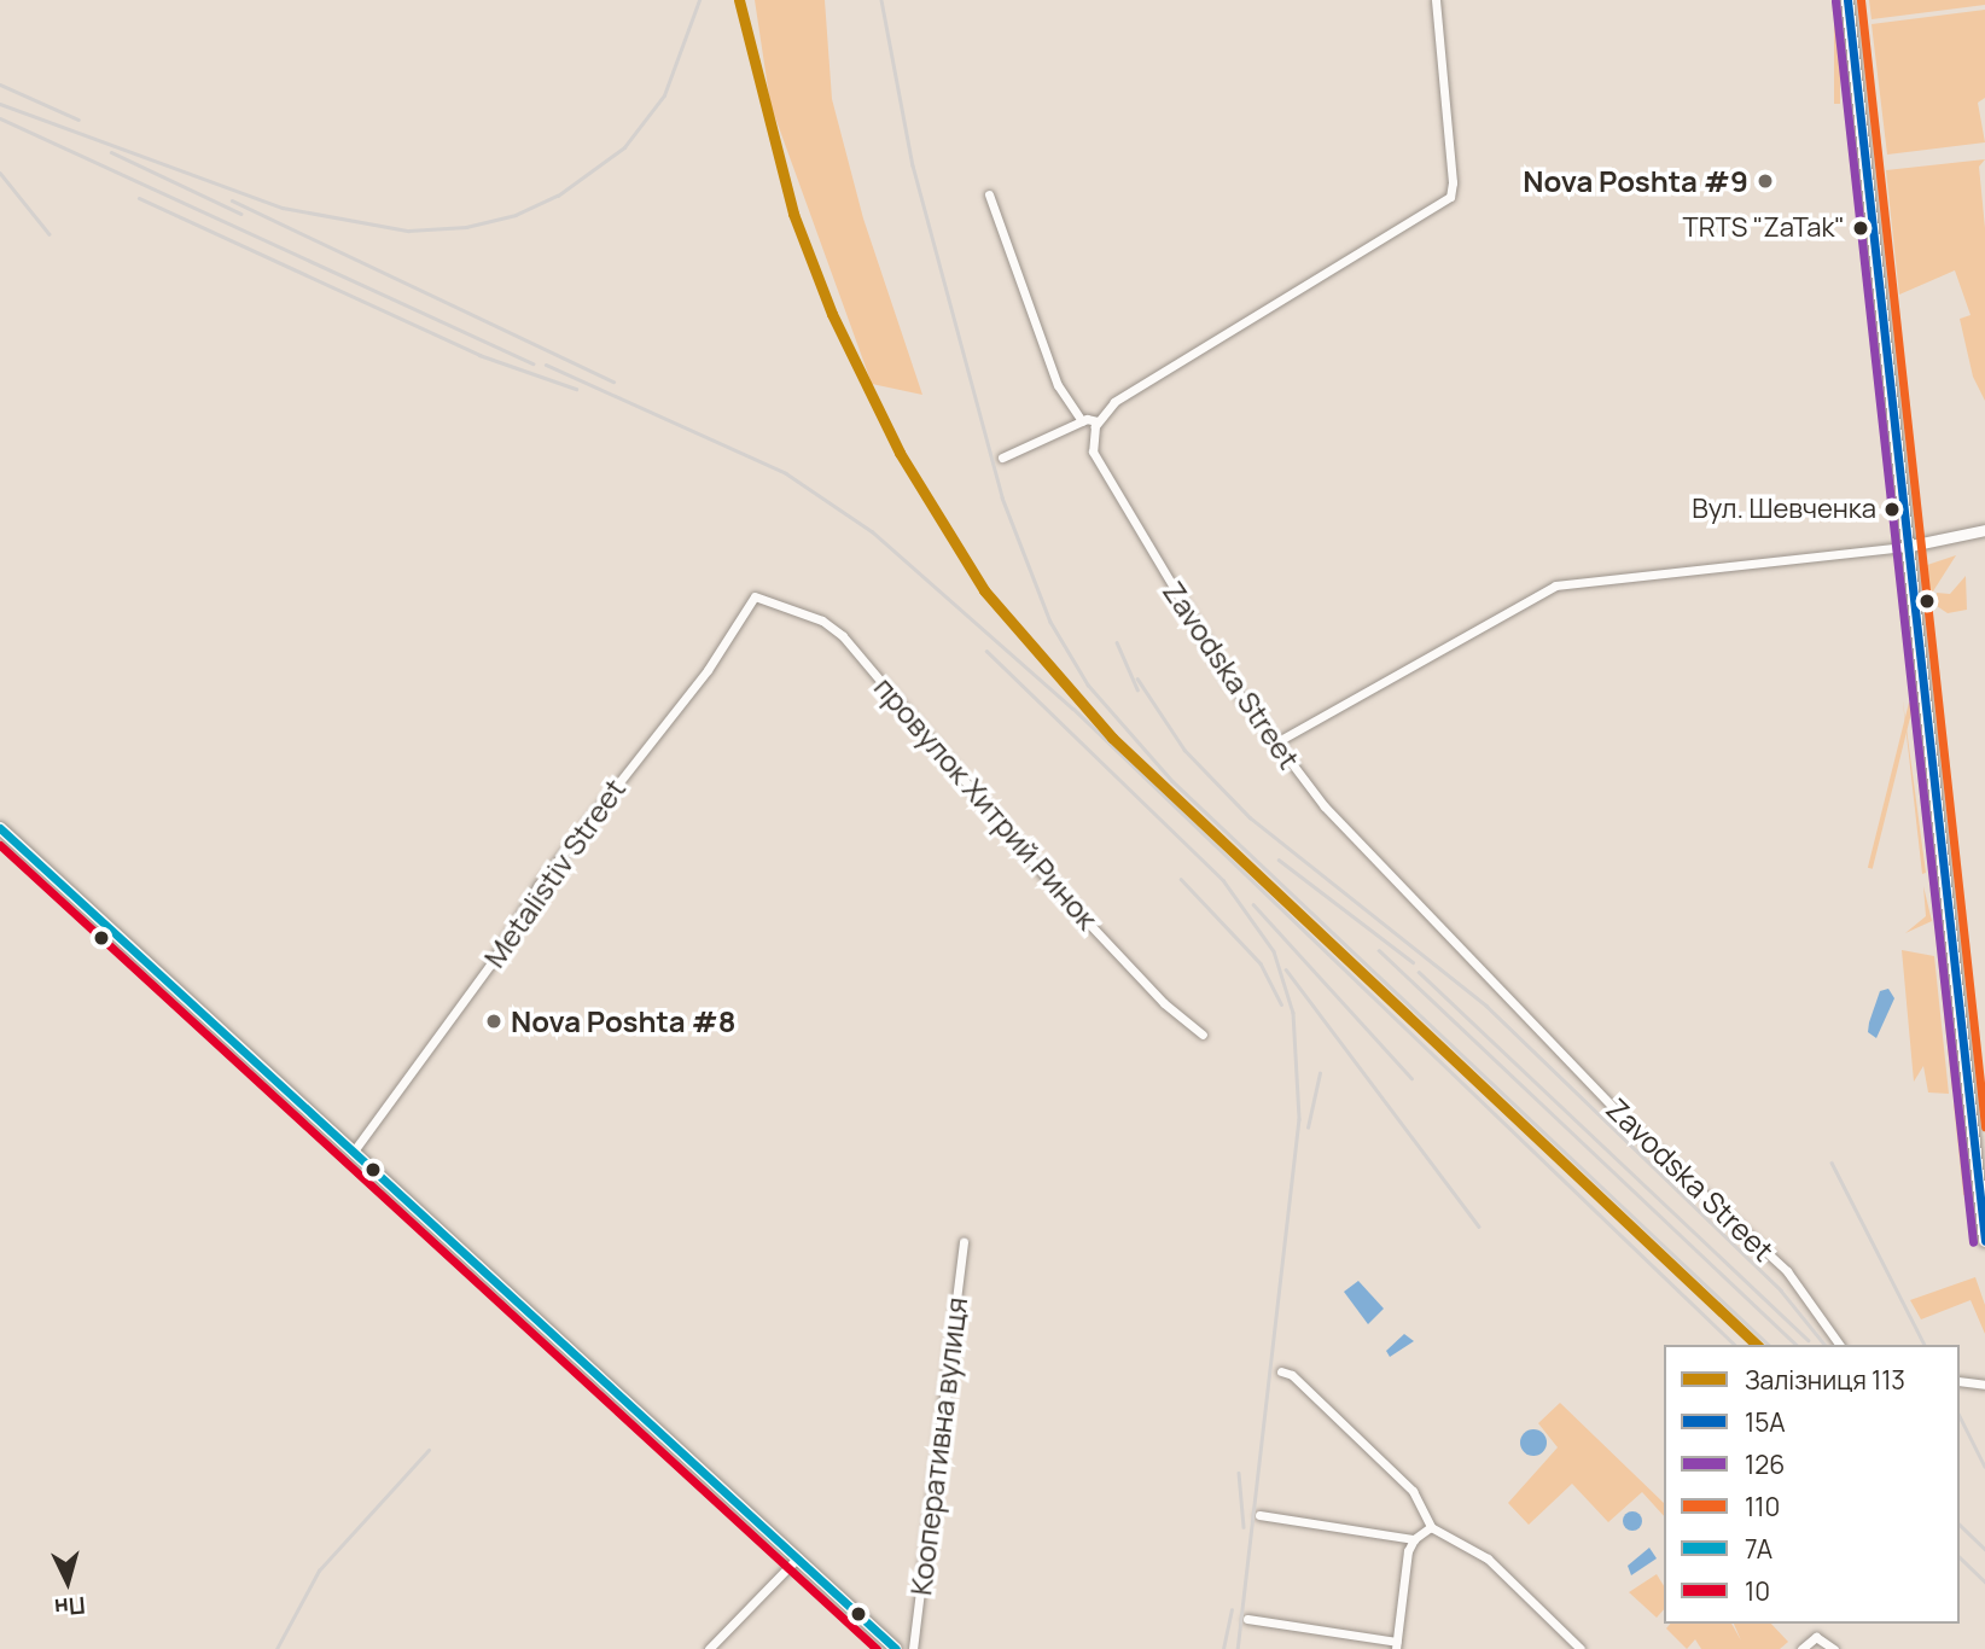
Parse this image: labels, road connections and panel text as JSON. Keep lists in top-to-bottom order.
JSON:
{
  "streets": {
    "street": [
      "Zavodska Street",
      "провулок Хитрий Ринок",
      "Metalistiv Street",
      "Кооперативна вулиця"
    ]
  },
  "crossings": [
    ["провулок Хитрий Ринок", "Metalistiv Street"]
  ],
  "places": [
    "Nova Poshta #9",
    "TRTS \"ZaTak\"",
    "Вул. Шевченка",
    "Nova Poshta #8"
  ],
  "lines": [
    "rail line 113",
    "transit line 15A",
    "transit line 110",
    "transit line 126",
    "transit line 7А",
    "transit line 10"
  ],
  "legend": [
    "Залізниця 113",
    "15A",
    "126",
    "110",
    "7А",
    "10"
  ],
  "north": "bottom"
}
